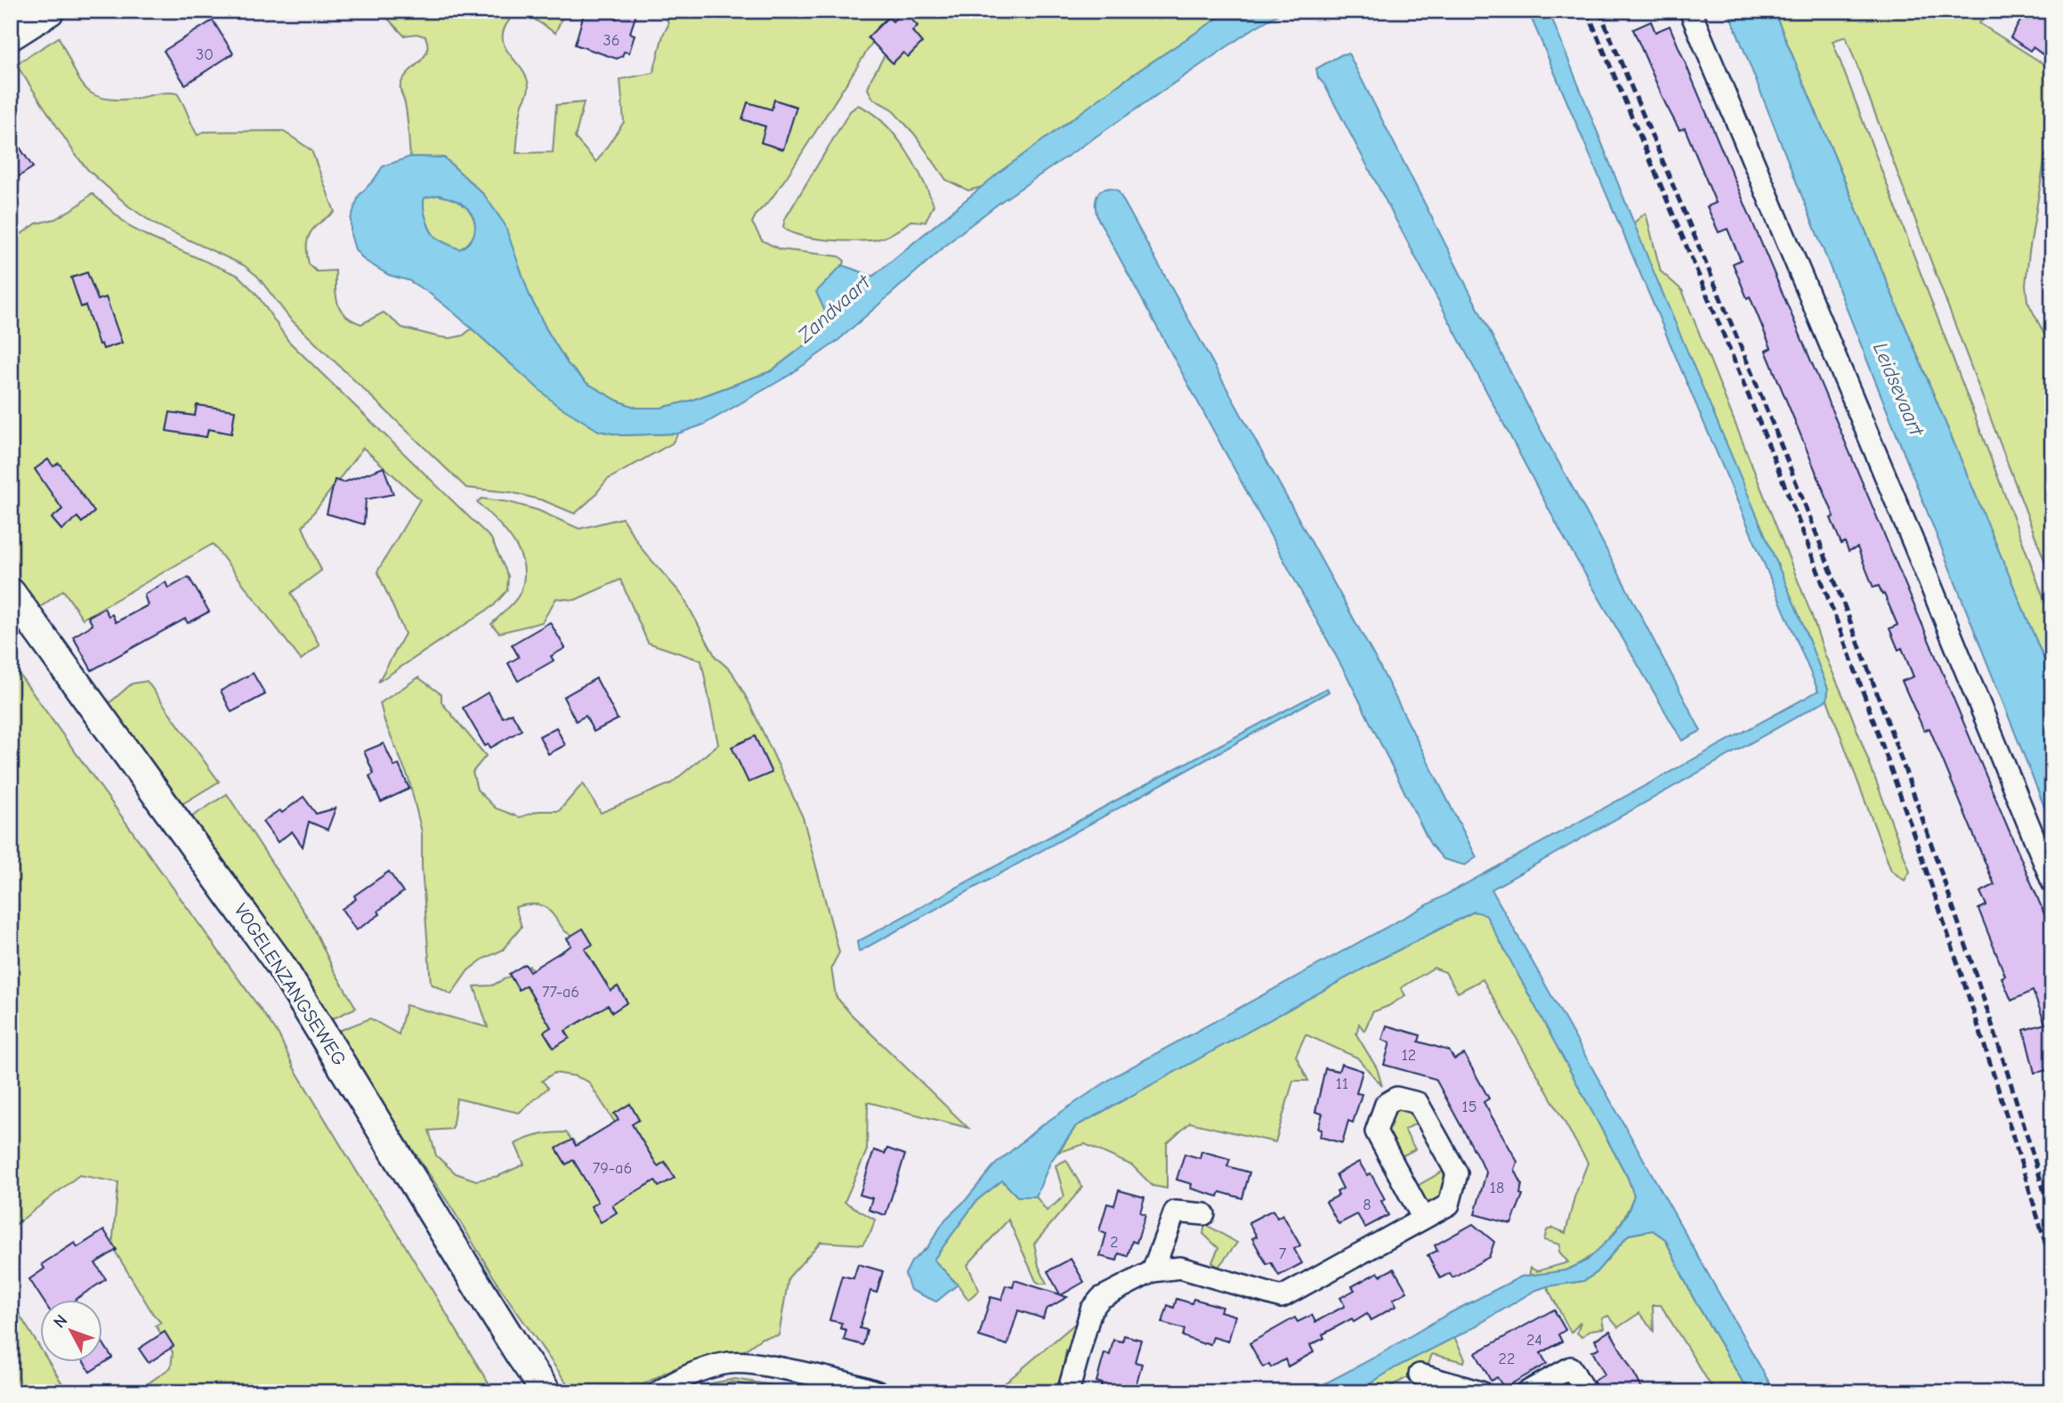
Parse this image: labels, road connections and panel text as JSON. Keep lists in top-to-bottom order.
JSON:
{
  "streets": {
    "main road": ["VOGELENZANGSEWEG"]
  },
  "water": ["Zandvaart", "Leidsevaart"],
  "house_numbers": [
    "36",
    "30",
    "77-a6",
    "12",
    "11",
    "15",
    "79-a6",
    "18",
    "8",
    "2",
    "7",
    "24",
    "22"
  ],
  "north": "top left"
}
